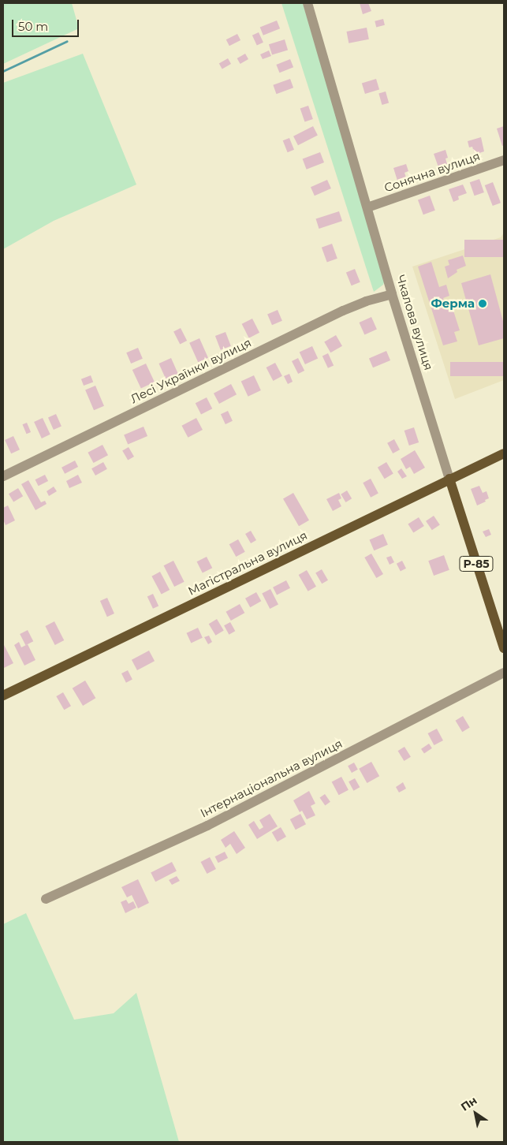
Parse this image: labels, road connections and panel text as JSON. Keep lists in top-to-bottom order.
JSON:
{
  "streets": {
    "main road": ["Чкалова вулиця", "Магістральна вулиця", "Р-85"],
    "street": ["Сонячна вулиця", "Лесі Українки вулиця", "Інтернаціональна вулиця"]
  },
  "crossings": [
    ["Сонячна вулиця", "Чкалова вулиця"],
    ["Чкалова вулиця", "Лесі Українки вулиця"],
    ["Чкалова вулиця", "Магістральна вулиця"]
  ],
  "places": ["Ферма"],
  "scale_bar": "50 m",
  "north": "top left"
}
